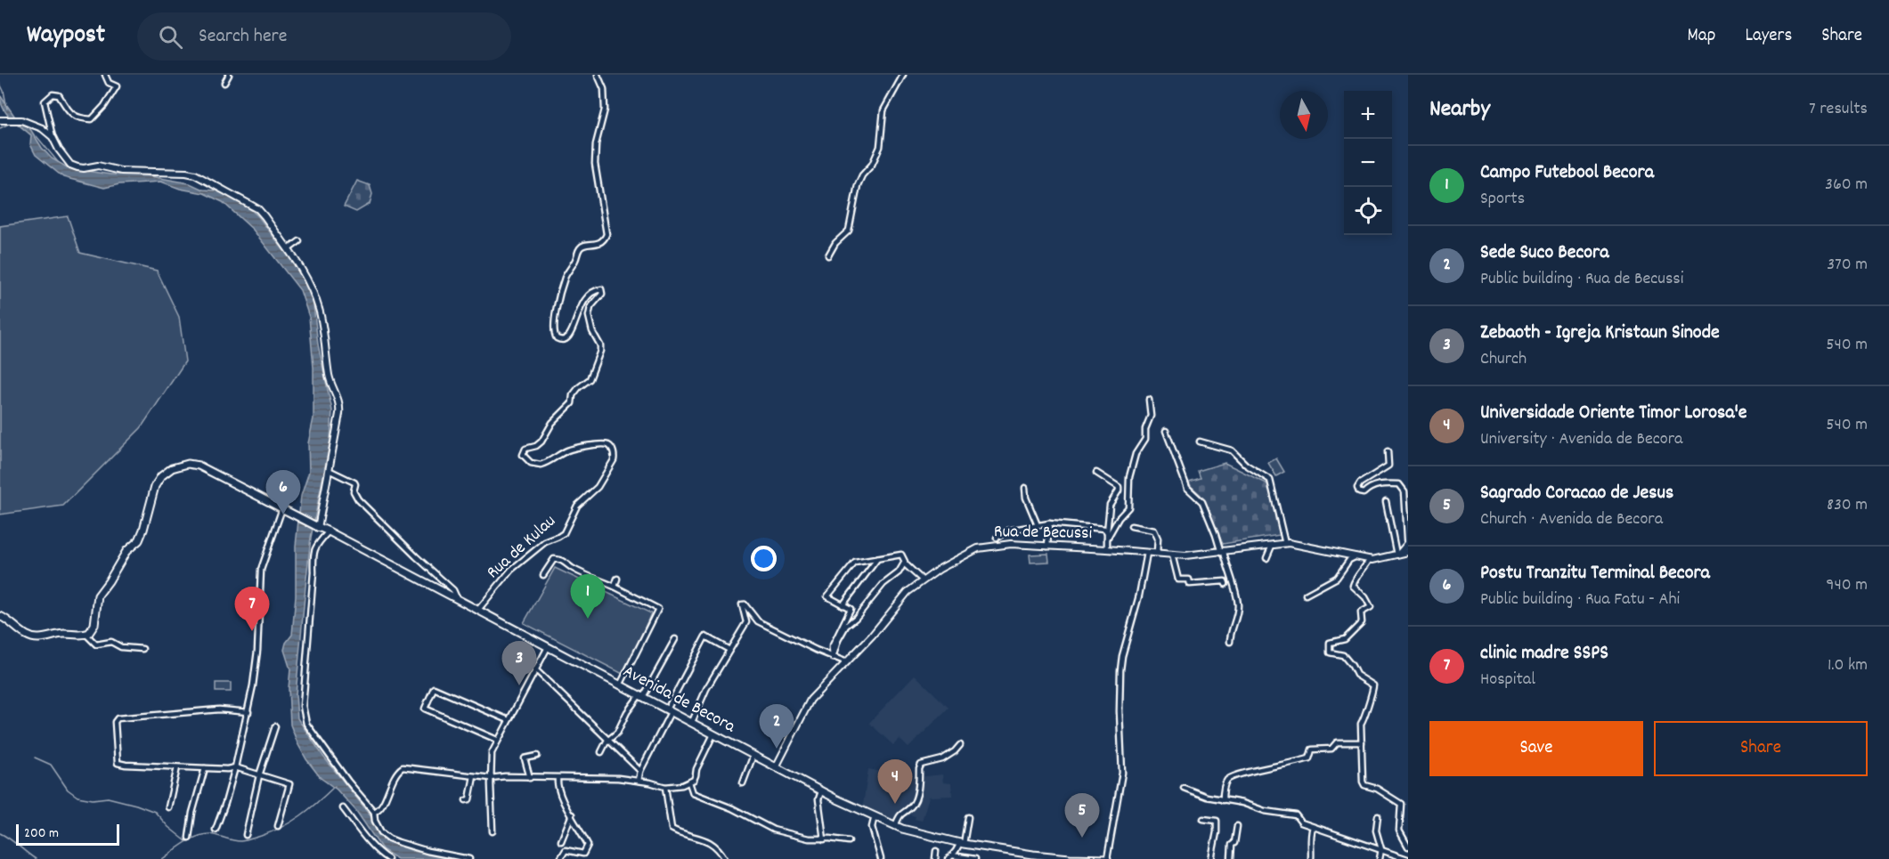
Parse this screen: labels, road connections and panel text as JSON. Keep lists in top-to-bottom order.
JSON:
{
  "streets": {
    "main road": ["Avenida de Becora"],
    "street": ["Rua de Becussi", "Rua de Kulau"]
  },
  "crossings": [
    ["Rua de Becussi", "Avenida de Becora"],
    ["Rua de Kulau", "Avenida de Becora"]
  ],
  "scale_bar": "200 m",
  "north": "bottom",
  "page": {
    "header": "Waypost",
    "search": "Search here",
    "nav": ["Map", "Layers", "Share"],
    "heading": ["Nearby", "7 results"],
    "map_buttons": ["+", "−"],
    "list": [
      {
        "mark": "1",
        "name": "Campo Futebool Becora",
        "note": "Sports",
        "value": "360 m"
      },
      {
        "mark": "2",
        "name": "Sede Suco Becora",
        "note": "Public building · Rua de Becussi",
        "value": "370 m"
      },
      {
        "mark": "3",
        "name": "Zebaoth - Igreja Kristaun Sinode",
        "note": "Church",
        "value": "540 m"
      },
      {
        "mark": "4",
        "name": "Universidade Oriente Timor Lorosa'e",
        "note": "University · Avenida de Becora",
        "value": "540 m"
      },
      {
        "mark": "5",
        "name": "Sagrado Coracao de Jesus",
        "note": "Church · Avenida de Becora",
        "value": "830 m"
      },
      {
        "mark": "6",
        "name": "Postu Tranzitu Terminal Becora",
        "note": "Public building · Rua Fatu - Ahi",
        "value": "940 m"
      },
      {
        "mark": "7",
        "name": "clinic madre SSPS",
        "note": "Hospital",
        "value": "1.0 km"
      }
    ],
    "pins": [
      "6",
      "1",
      "7",
      "3",
      "2",
      "4",
      "5"
    ],
    "buttons": ["Save", "Share"],
    "scale": "200 m"
  }
}
